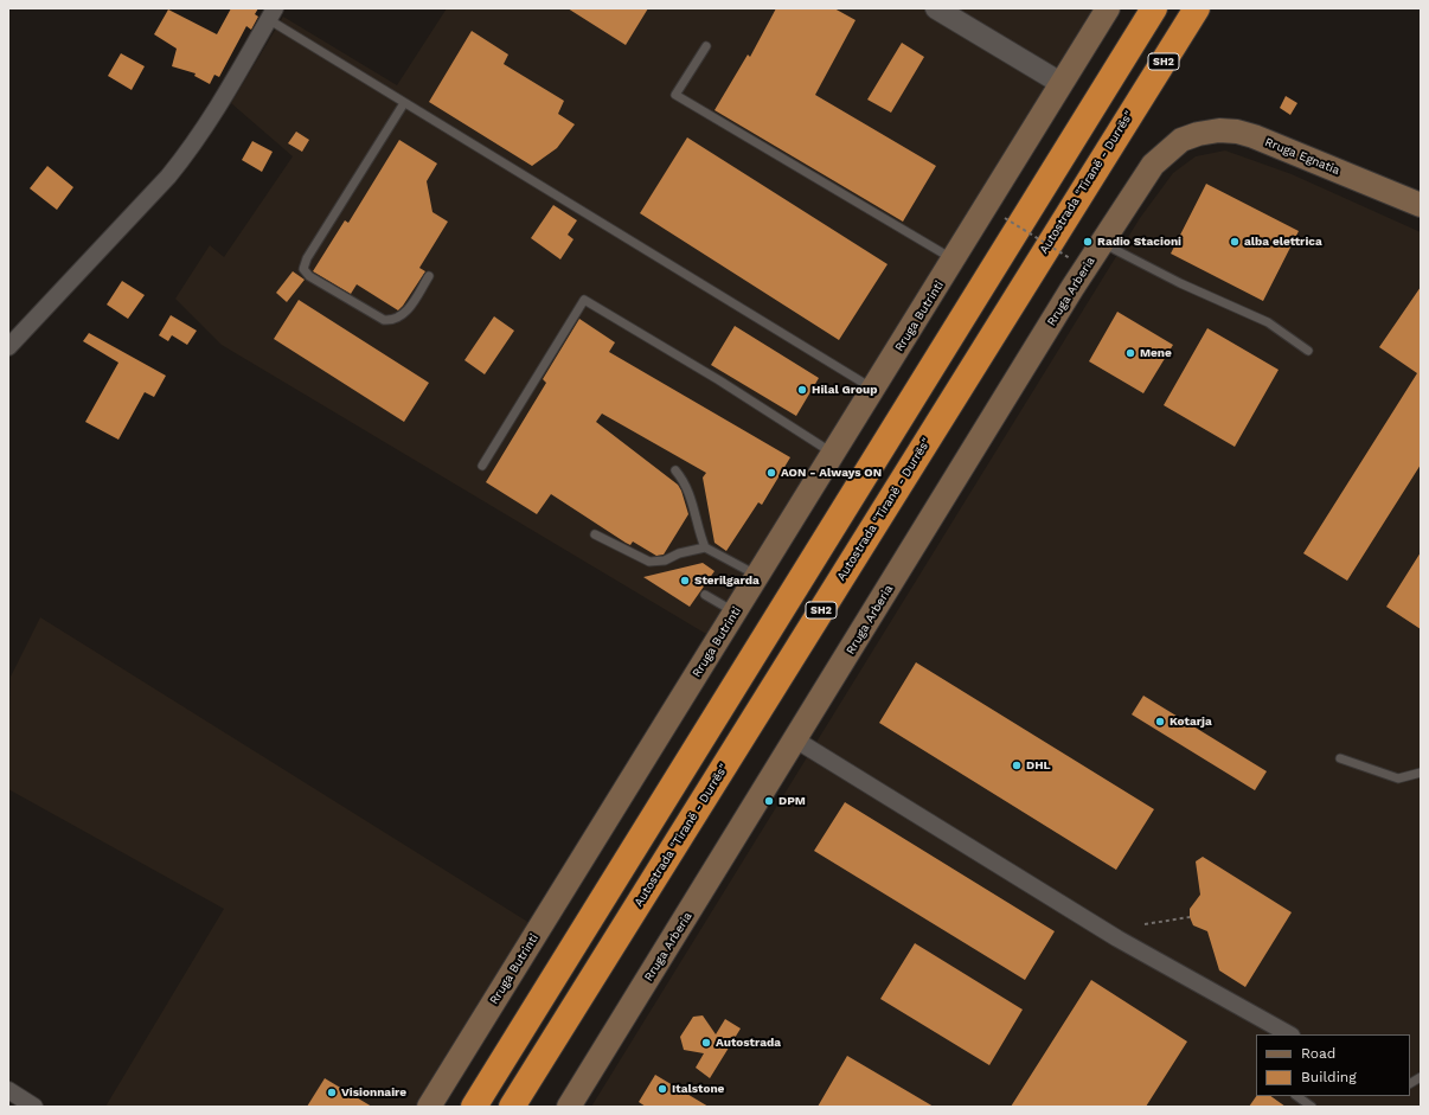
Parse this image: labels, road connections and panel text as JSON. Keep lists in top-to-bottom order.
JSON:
{
  "streets": {
    "highway": ["SH2", "Autostrada \"Tiranë - Durrës\""],
    "main road": ["Rruga Egnatia", "Rruga Arberia", "Rruga Butrinti"]
  },
  "crossings": [
    ["Rruga Egnatia", "Rruga Arberia"]
  ],
  "places": [
    "Radio Stacioni",
    "alba elettrica",
    "Mene",
    "Hilal Group",
    "AON - Always ON",
    "Sterilgarda",
    "Kotarja",
    "DHL",
    "DPM",
    "Autostrada",
    "Italstone",
    "Visionnaire"
  ],
  "legend": ["Road", "Building"]
}
